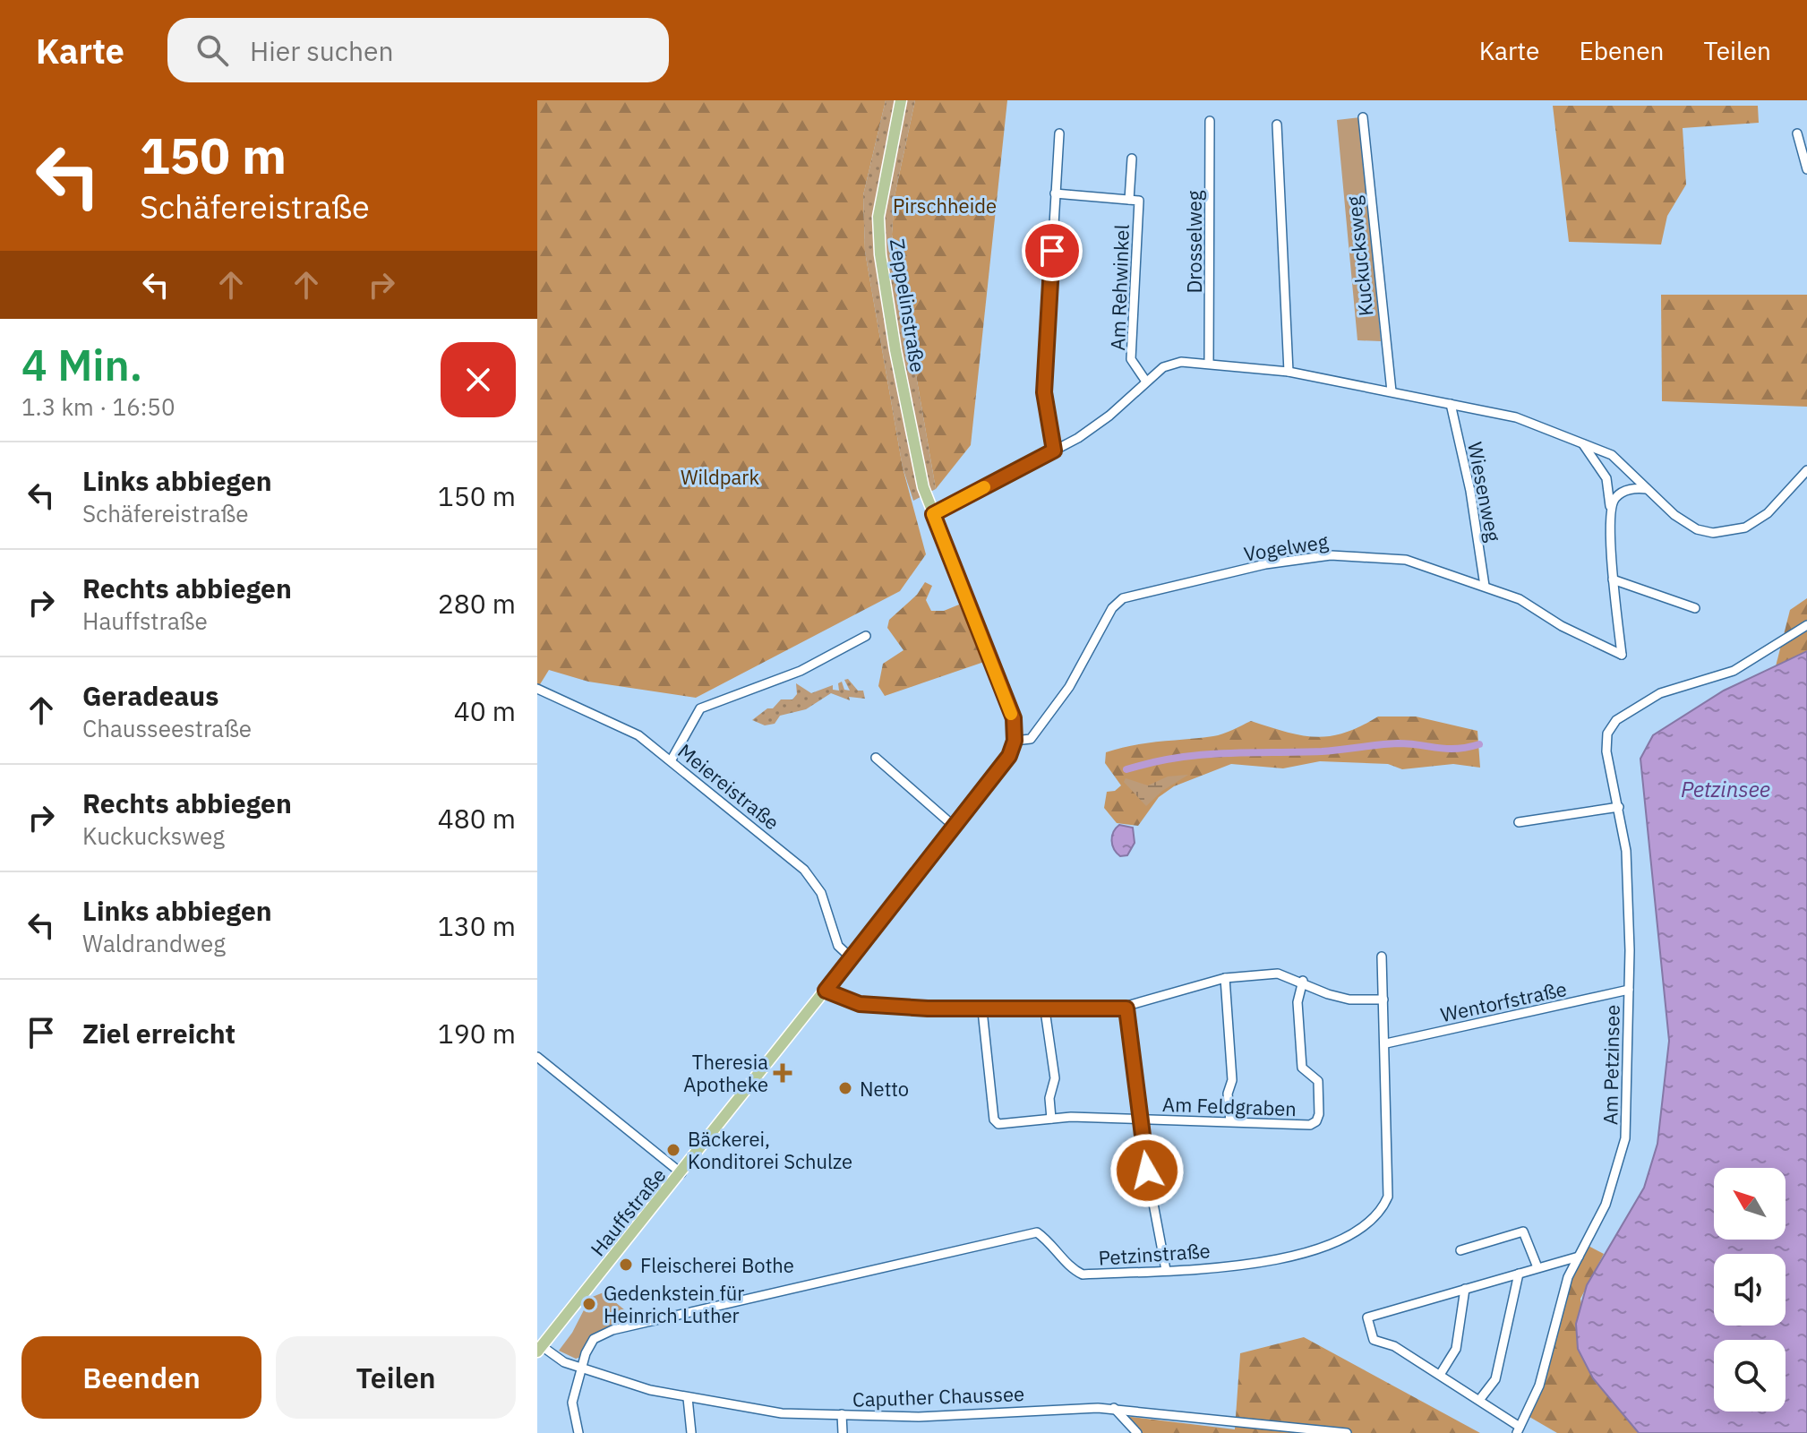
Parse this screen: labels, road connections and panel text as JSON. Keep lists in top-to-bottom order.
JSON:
{
  "streets": {
    "main road": ["Zeppelinstraße", "Hauffstraße"],
    "street": [
      "Drosselweg",
      "Kuckucksweg",
      "Am Rehwinkel",
      "Wiesenweg",
      "Vogelweg",
      "Meiereistraße",
      "Wentorfstraße",
      "Am Petzinsee",
      "Am Feldgraben",
      "Petzinstraße",
      "Caputher Chaussee"
    ]
  },
  "crossings": [
    ["Zeppelinstraße", "Vogelweg"],
    ["Zeppelinstraße", "Hauffstraße"],
    ["Wiesenweg", "Vogelweg"],
    ["Vogelweg", "Hauffstraße"],
    ["Meiereistraße", "Hauffstraße"],
    ["Wentorfstraße", "Am Petzinsee"],
    ["Wentorfstraße", "Petzinstraße"],
    ["Hauffstraße", "Caputher Chaussee"],
    ["Petzinstraße", "Caputher Chaussee"]
  ],
  "water": ["Petzinsee"],
  "parks": ["Pirschheide", "Wildpark"],
  "places": {
    "health": ["Theresia Apotheke"],
    "other": [
      "Netto",
      "Bäckerei, Konditorei Schulze",
      "Fleischerei Bothe",
      "Gedenkstein für Heinrich Luther"
    ]
  },
  "north": "top left",
  "page": {
    "header": "Karte",
    "search": "Hier suchen",
    "nav": ["Karte", "Ebenen", "Teilen"],
    "turn": ["150 m", "Schäfereistraße"],
    "heading": ["4 Min.", "1.3 km · 16:50"],
    "list": [
      {
        "name": "Links abbiegen",
        "note": "Schäfereistraße",
        "value": "150 m"
      },
      {
        "name": "Rechts abbiegen",
        "note": "Hauffstraße",
        "value": "280 m"
      },
      {
        "name": "Geradeaus",
        "note": "Chausseestraße",
        "value": "40 m"
      },
      {
        "name": "Rechts abbiegen",
        "note": "Kuckucksweg",
        "value": "480 m"
      },
      {
        "name": "Links abbiegen",
        "note": "Waldrandweg",
        "value": "130 m"
      },
      {
        "name": "Ziel erreicht",
        "value": "190 m"
      }
    ],
    "buttons": ["Beenden", "Teilen"]
  }
}
